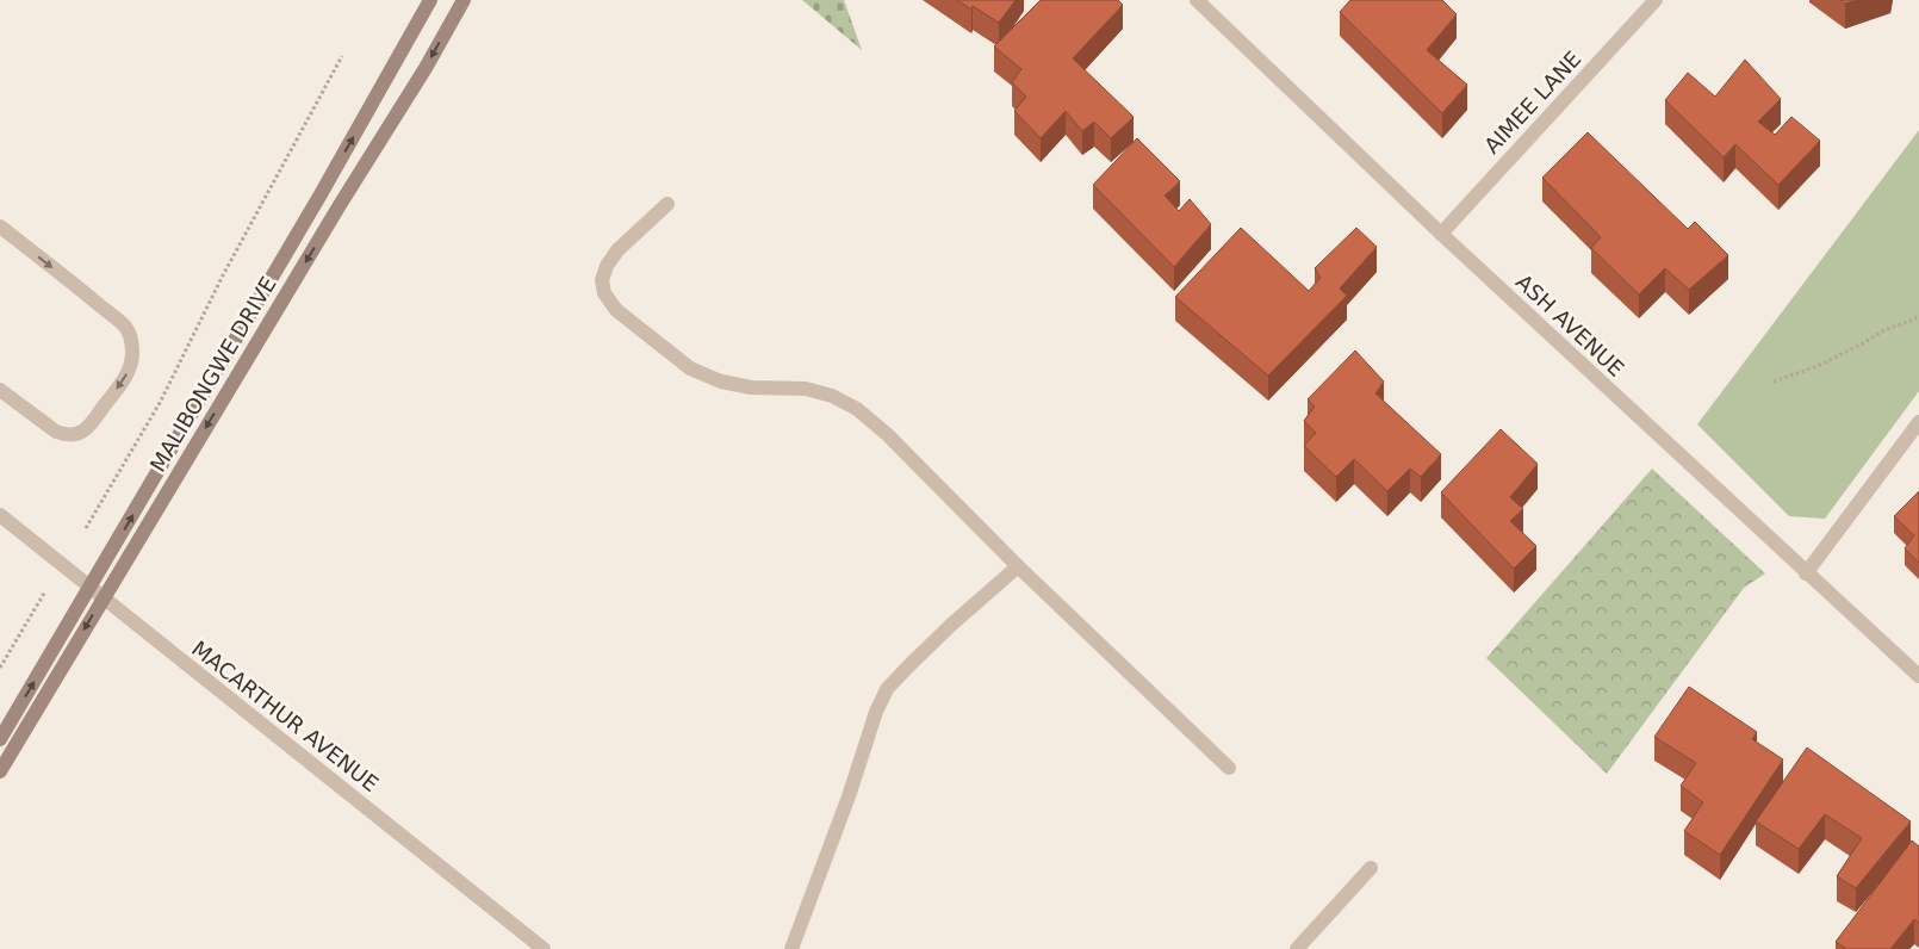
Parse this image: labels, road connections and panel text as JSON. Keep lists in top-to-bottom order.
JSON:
{
  "streets": {
    "main road": ["MALIBONGWE DRIVE"],
    "street": ["AIMEE LANE", "ASH AVENUE", "MACARTHUR AVENUE"]
  },
  "crossings": [
    ["AIMEE LANE", "ASH AVENUE"],
    ["MALIBONGWE DRIVE", "MACARTHUR AVENUE"]
  ]
}
